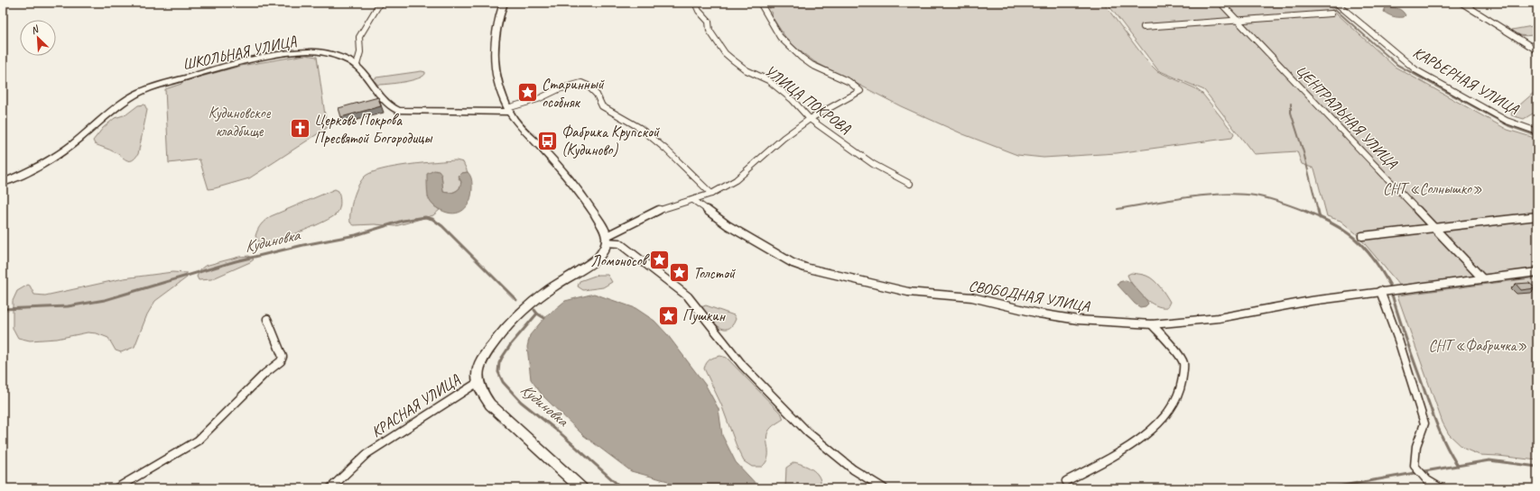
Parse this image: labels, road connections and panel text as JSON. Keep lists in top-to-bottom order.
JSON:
{
  "streets": {
    "main road": ["ШКОЛЬНАЯ УЛИЦА", "КРАСНАЯ УЛИЦА"],
    "street": [
      "КАРЬЕРНАЯ УЛИЦА",
      "УЛИЦА ПОКРОВА",
      "ЦЕНТРАЛЬНАЯ УЛИЦА",
      "СВОБОДНАЯ УЛИЦА"
    ]
  },
  "crossings": [
    ["ЦЕНТРАЛЬНАЯ УЛИЦА", "СВОБОДНАЯ УЛИЦА"]
  ],
  "water": ["Кудиновка"],
  "parks": ["Кудиновское кладбище", "СНТ «Солнышко»", "СНТ «Фабричка»"],
  "places": {
    "place": [
      "Старинный особняк",
      "Ломоносов",
      "Толстой",
      "Пушкин"
    ],
    "church": ["Церковь Покрова Пресвятой Богородицы"],
    "bus stop": ["Фабрика Крупской (Кудиново)"]
  },
  "north": "top left"
}
